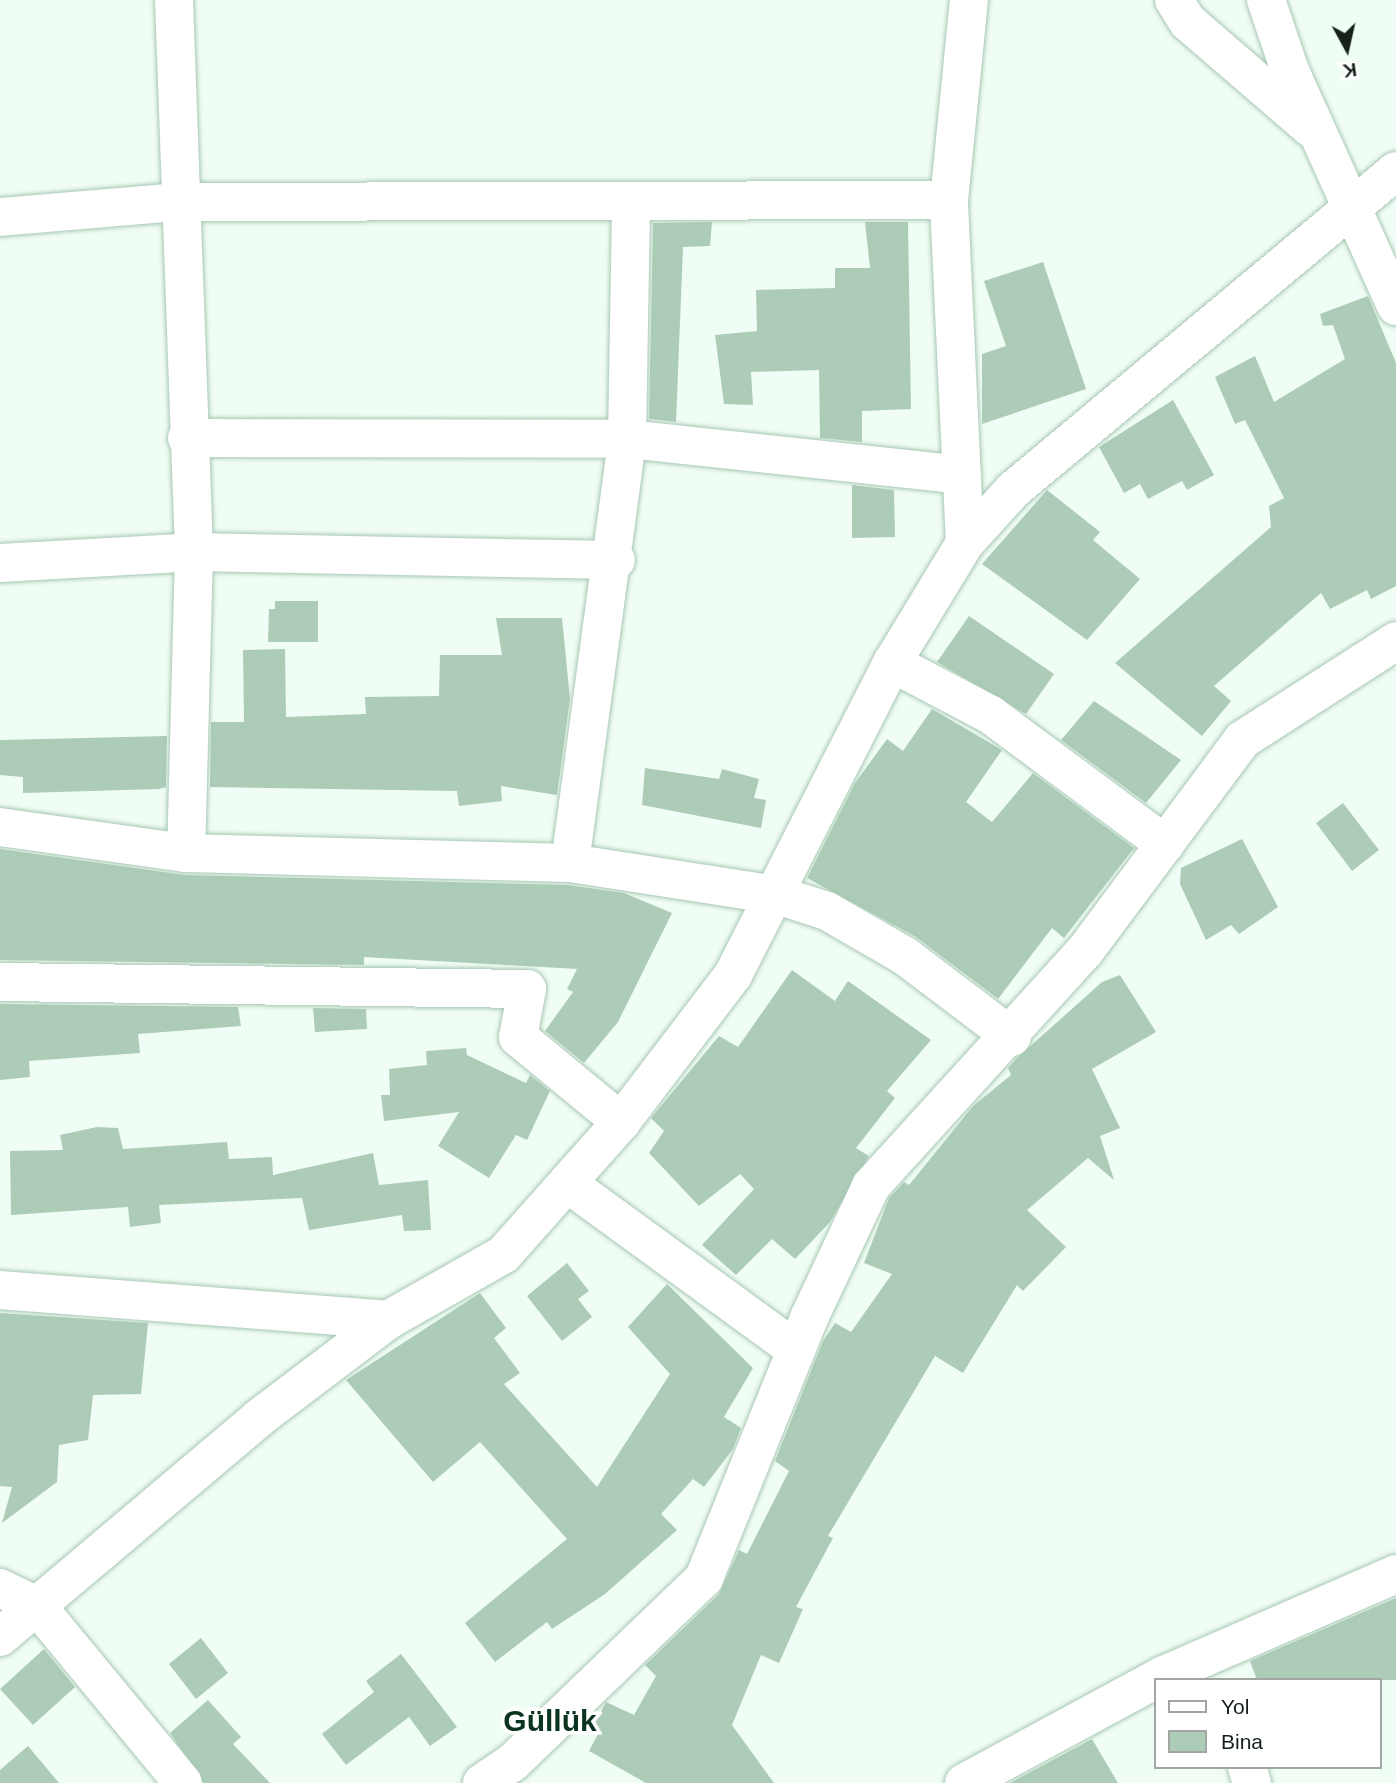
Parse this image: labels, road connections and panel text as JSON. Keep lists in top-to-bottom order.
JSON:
{
  "districts": ["Güllük"],
  "legend": ["Yol", "Bina"],
  "north": "bottom"
}
